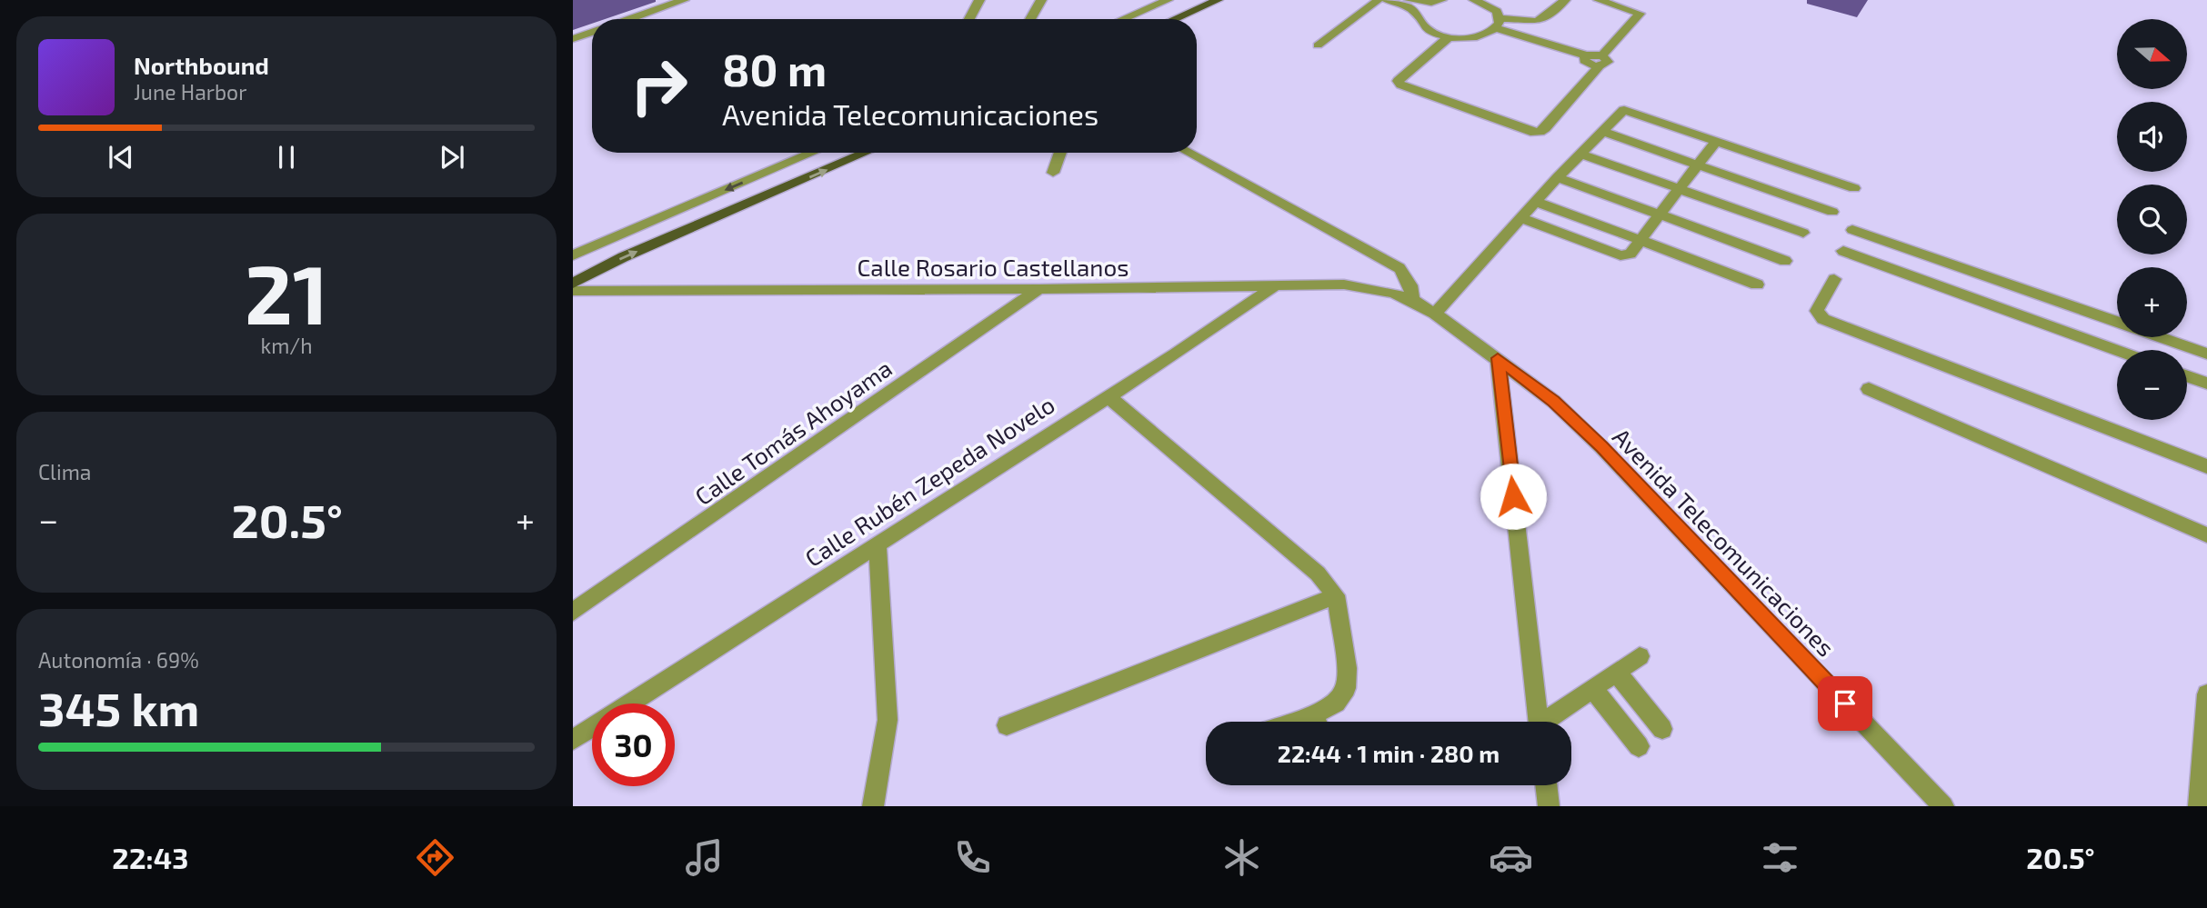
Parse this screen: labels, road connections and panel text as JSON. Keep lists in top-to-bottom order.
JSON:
{
  "streets": {
    "street": [
      "Calle Rosario Castellanos",
      "Calle Tomás Ahoyama",
      "Calle Rubén Zepeda Novelo",
      "Avenida Telecomunicaciones"
    ]
  },
  "crossings": [
    ["Calle Rosario Castellanos", "Calle Tomás Ahoyama"],
    ["Calle Rosario Castellanos", "Calle Rubén Zepeda Novelo"],
    ["Calle Rosario Castellanos", "Avenida Telecomunicaciones"]
  ],
  "north": "right",
  "page": {
    "map_buttons": ["+", "−"],
    "turn": ["80 m", "Avenida Telecomunicaciones"],
    "song": ["Northbound", "June Harbor"],
    "tile": [
      ["21", "km/h"],
      "Clima",
      ["Autonomía · 69%", "345 km"]
    ],
    "heat": ["−", "20.5°", "+"],
    "limit": "30",
    "trip": "22:44 · 1 min · 280 m",
    "tabs": ["22:43", "20.5°"]
  }
}
